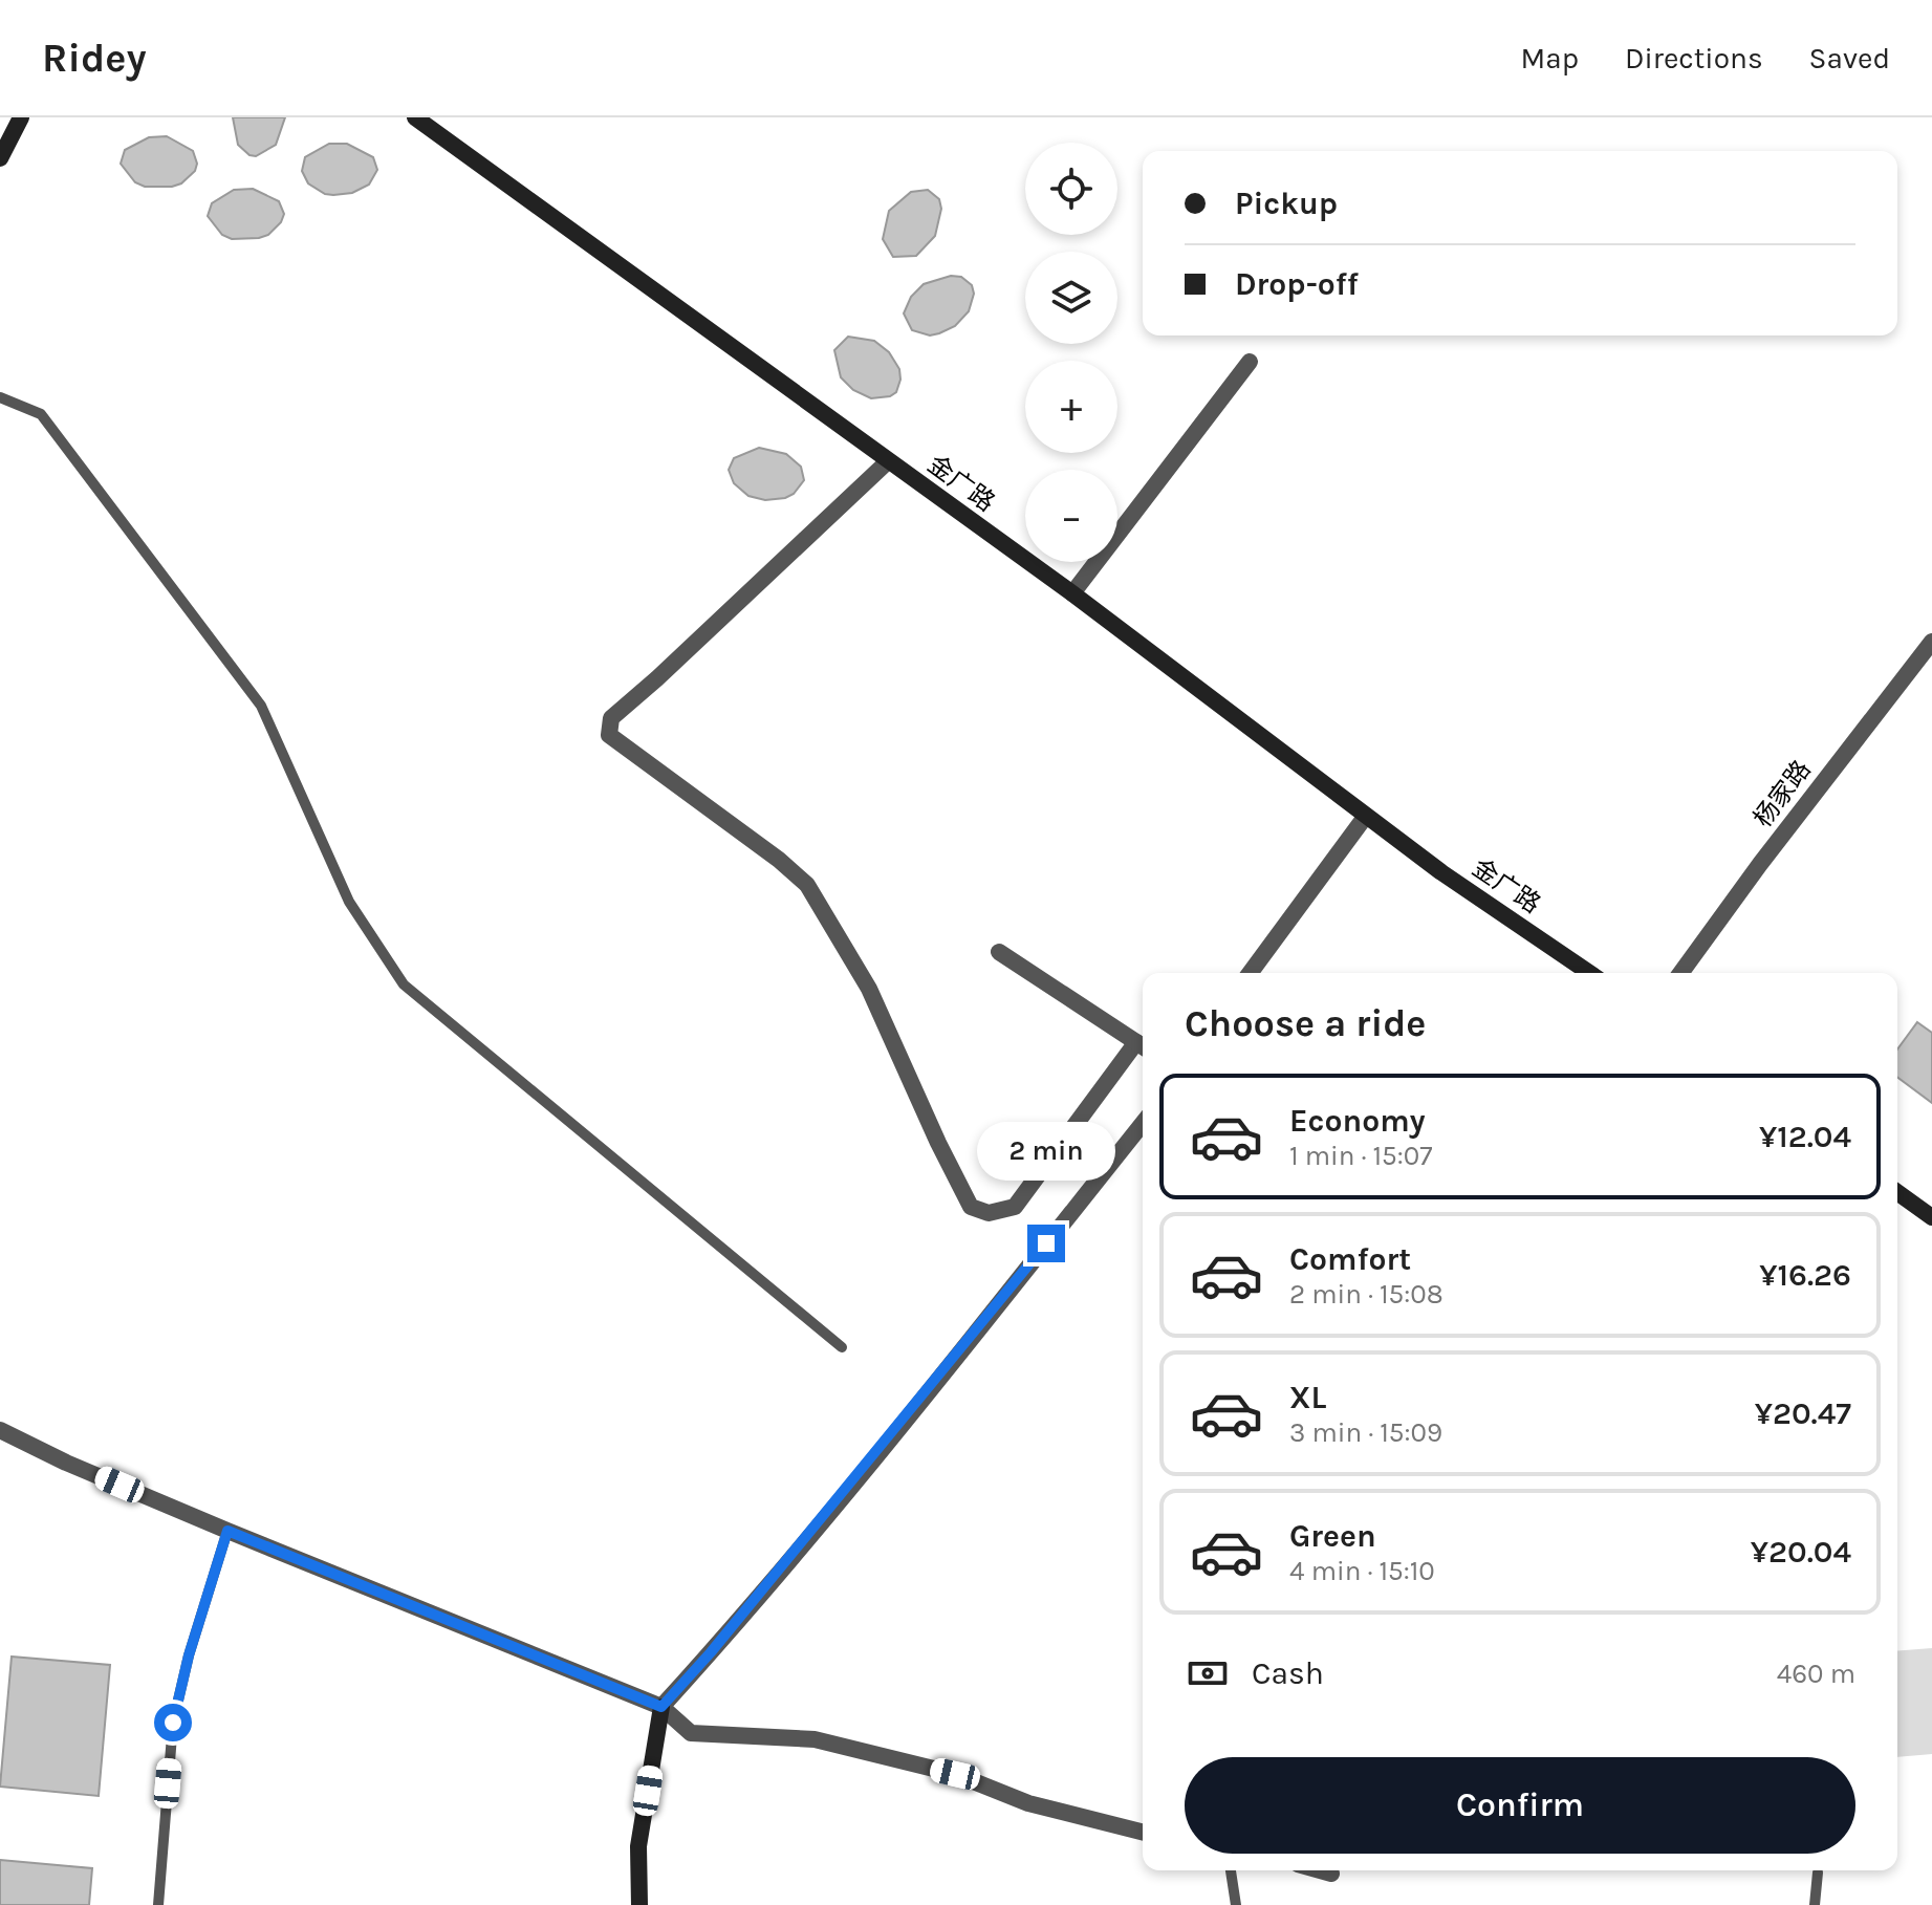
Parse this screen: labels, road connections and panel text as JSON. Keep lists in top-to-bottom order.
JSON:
{
  "streets": {
    "street": ["金广路", "杨家路"]
  },
  "page": {
    "header": "Ridey",
    "nav": ["Map", "Directions", "Saved"],
    "map_buttons": ["+", "−"],
    "banner": ["Pickup", "Drop-off"],
    "heading": "Choose a ride",
    "list": [
      {
        "name": "Economy",
        "note": "1 min · 15:07",
        "value": "¥12.04"
      },
      {
        "name": "Comfort",
        "note": "2 min · 15:08",
        "value": "¥16.26"
      },
      {
        "name": "XL",
        "note": "3 min · 15:09",
        "value": "¥20.47"
      },
      {
        "name": "Green",
        "note": "4 min · 15:10",
        "value": "¥20.04"
      }
    ],
    "bubble": "2 min",
    "pay": ["Cash", "460 m"],
    "buttons": "Confirm"
  }
}
